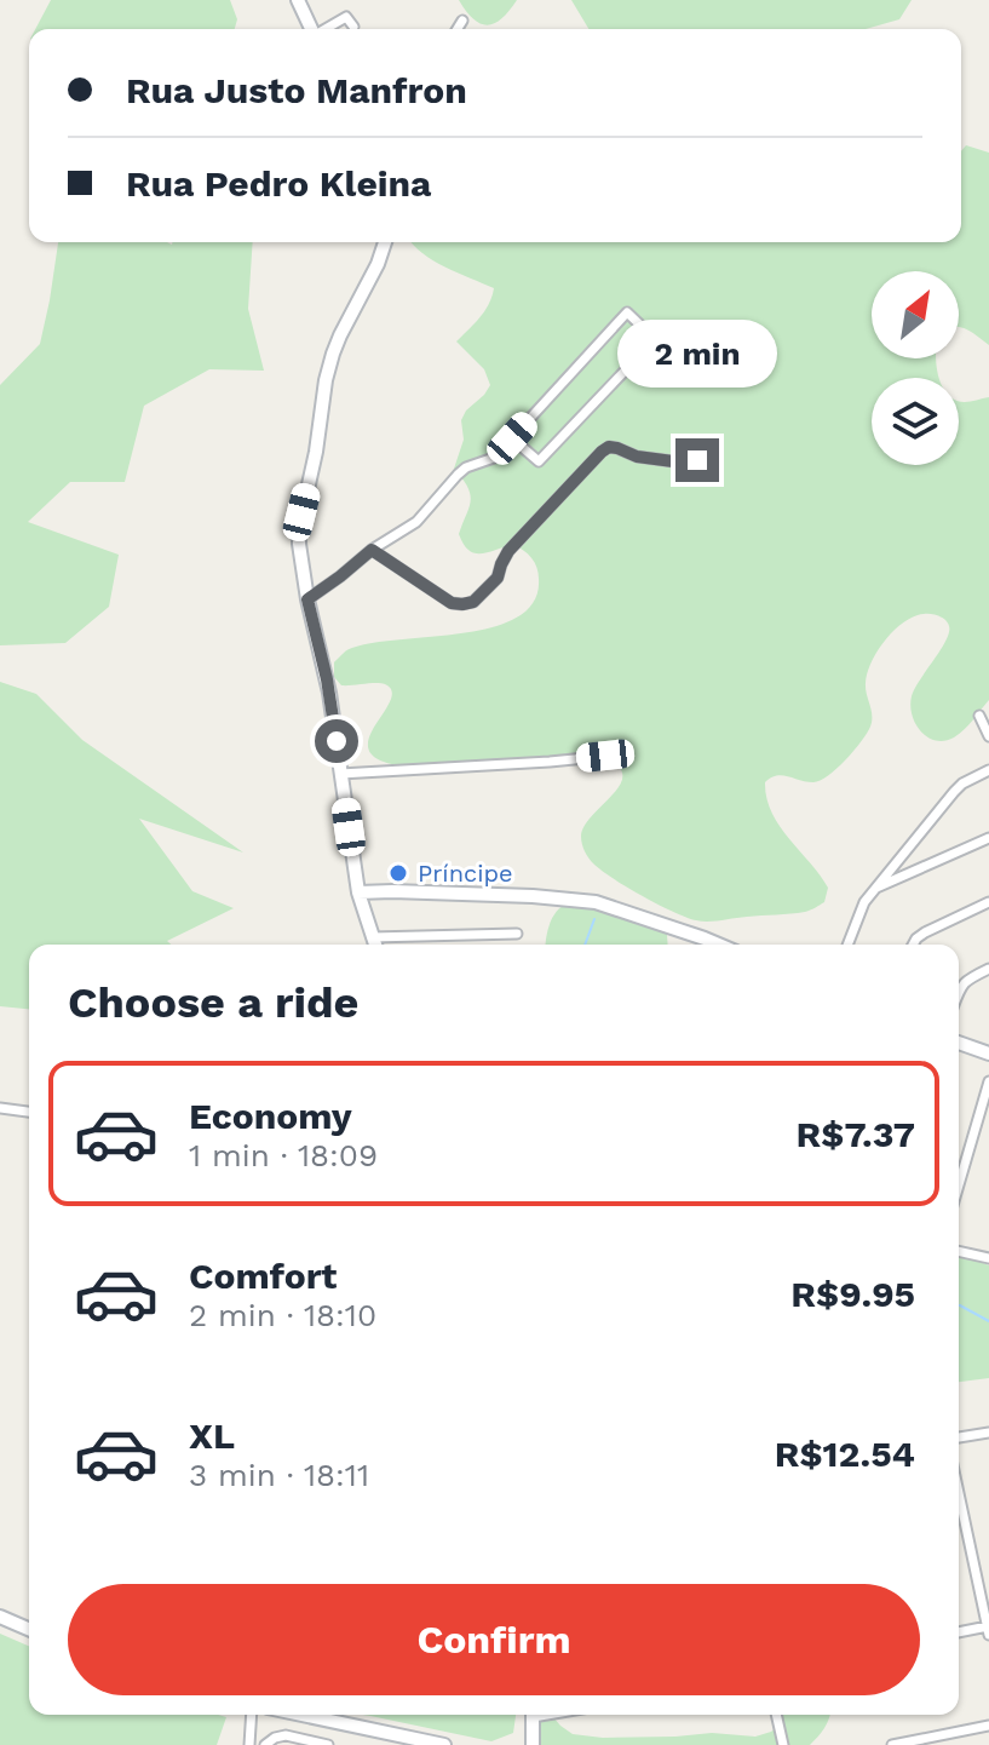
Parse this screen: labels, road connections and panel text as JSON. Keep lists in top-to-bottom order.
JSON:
{
  "places": ["Príncipe"],
  "north": "top right",
  "page": {
    "banner": ["Rua Justo Manfron", "Rua Pedro Kleina"],
    "bubble": "2 min",
    "heading": "Choose a ride",
    "list": [
      {
        "name": "Economy",
        "note": "1 min · 18:09",
        "value": "R$7.37"
      },
      {
        "name": "Comfort",
        "note": "2 min · 18:10",
        "value": "R$9.95"
      },
      {
        "name": "XL",
        "note": "3 min · 18:11",
        "value": "R$12.54"
      }
    ],
    "buttons": "Confirm"
  }
}
